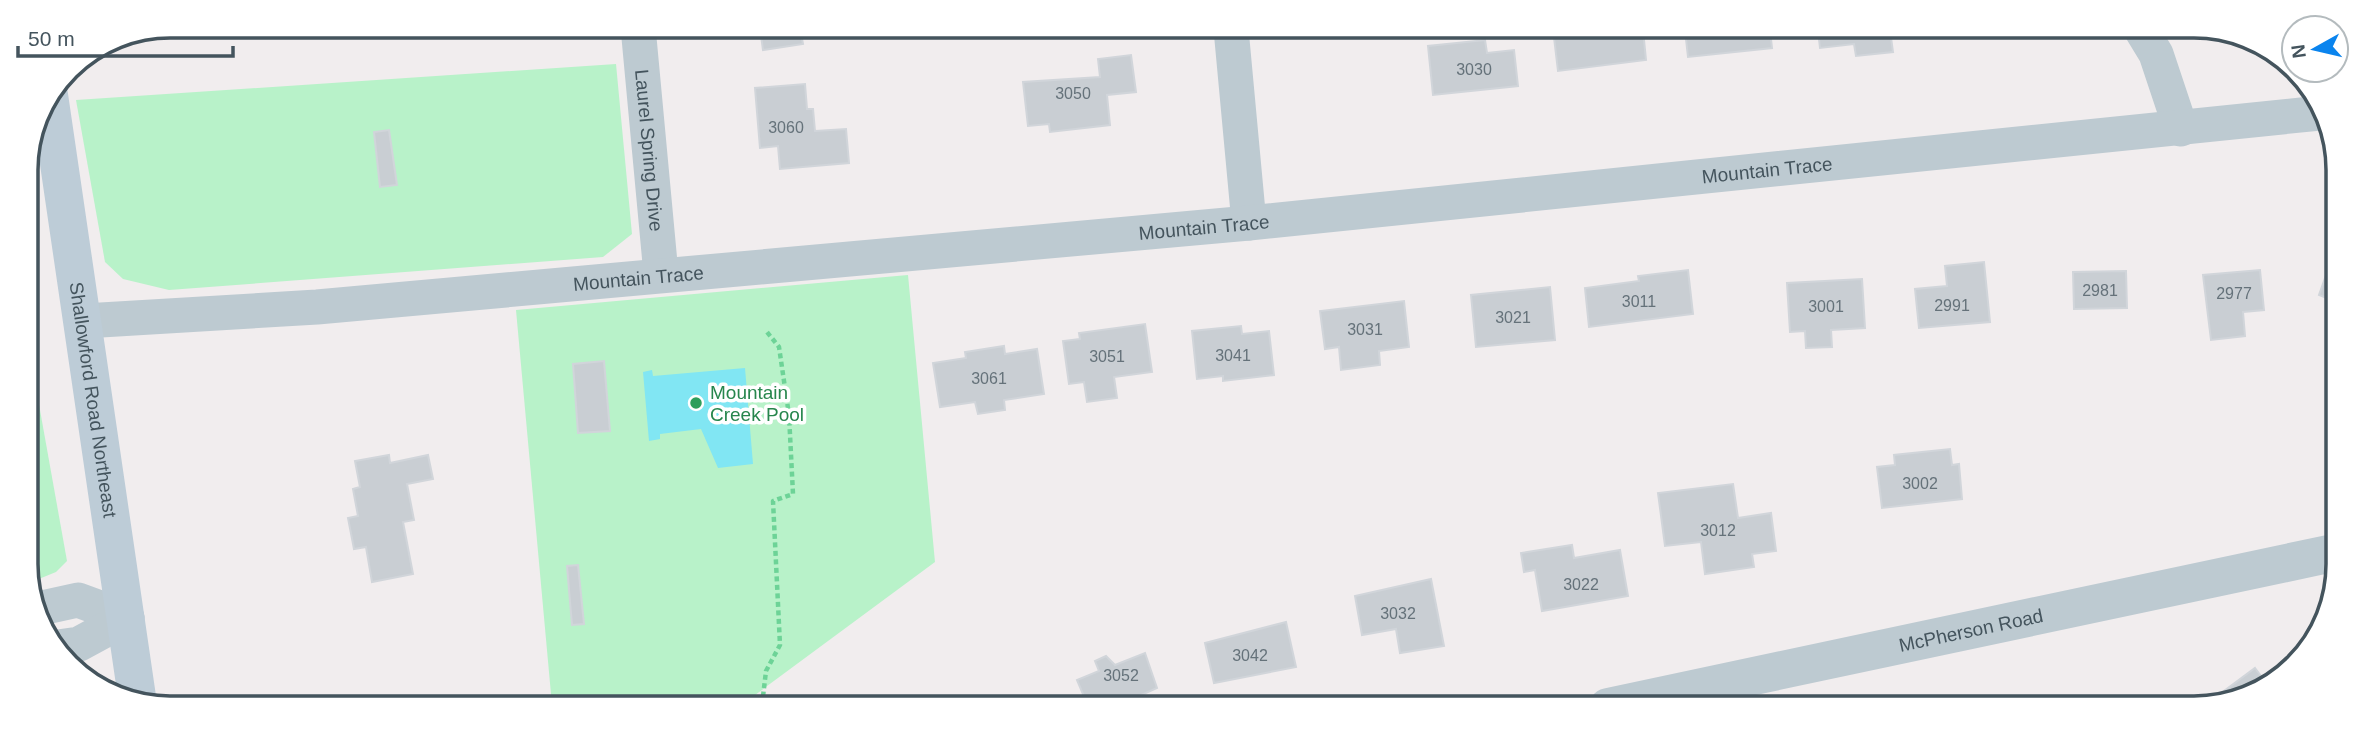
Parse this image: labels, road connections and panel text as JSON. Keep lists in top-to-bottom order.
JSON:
{
  "streets": {
    "main road": ["Shallowford Road Northeast"],
    "street": ["Laurel Spring Drive", "Mountain Trace", "McPherson Road"]
  },
  "crossings": [
    ["Laurel Spring Drive", "Mountain Trace"],
    ["Mountain Trace", "Shallowford Road Northeast"]
  ],
  "places": ["Mountain Creek Pool"],
  "house_numbers": [
    "3030",
    "3050",
    "3060",
    "2981",
    "2977",
    "3011",
    "2991",
    "3001",
    "3021",
    "3031",
    "3041",
    "3051",
    "3061",
    "3002",
    "3012",
    "3022",
    "3032",
    "3042",
    "3052"
  ],
  "scale_bar": "50 m",
  "north": "left"
}
